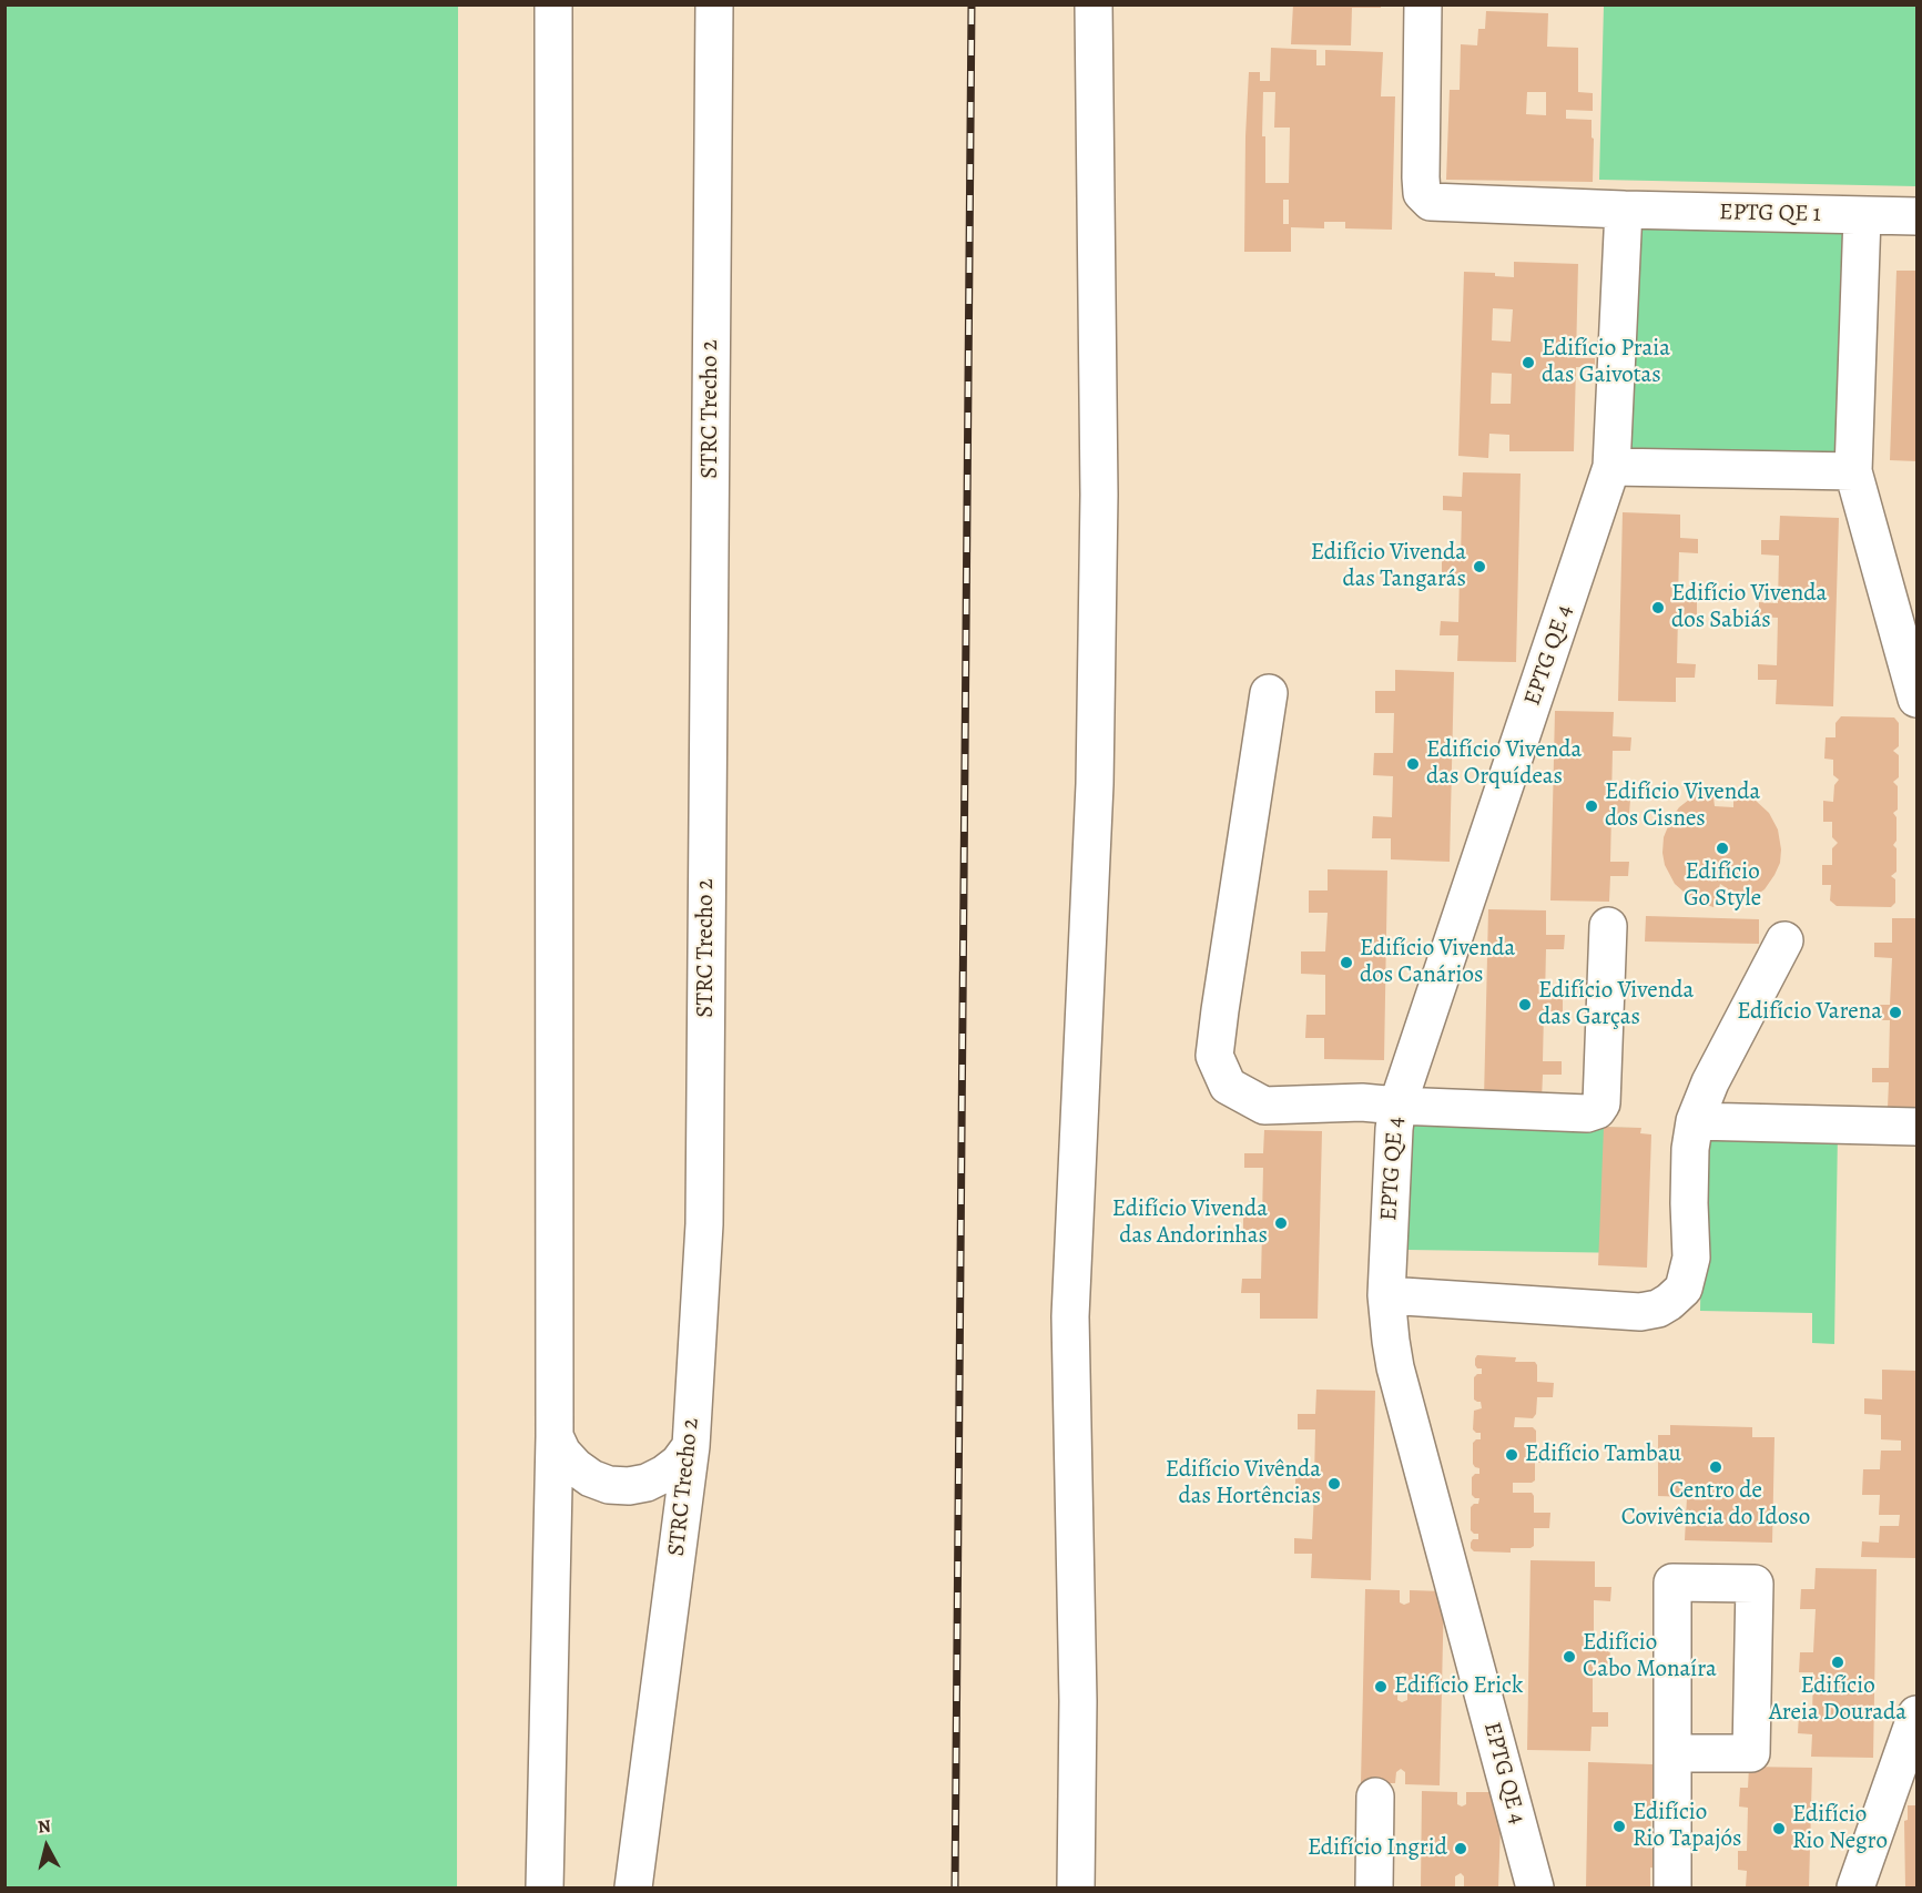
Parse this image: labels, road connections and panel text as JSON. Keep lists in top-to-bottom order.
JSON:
{
  "streets": {
    "street": ["EPTG QE 1", "STRC Trecho 2", "EPTG QE 4"]
  },
  "crossings": [
    ["EPTG QE 1", "EPTG QE 4"]
  ],
  "places": [
    "Edifício Praia das Gaivotas",
    "Edifício Vivenda das Tangarás",
    "Edifício Vivenda dos Sabiás",
    "Edifício Vivenda das Orquídeas",
    "Edifício Vivenda dos Cisnes",
    "Edifício Go Style",
    "Edifício Vivenda dos Canários",
    "Edifício Vivenda das Garças",
    "Edifício Varena",
    "Edifício Vivenda das Andorinhas",
    "Edifício Tambau",
    "Centro de Covivência do Idoso",
    "Edifício Vivênda das Hortências",
    "Edifício Cabo Monaíra",
    "Edifício Areia Dourada",
    "Edifício Erick",
    "Edifício Rio Tapajós",
    "Edifício Rio Negro",
    "Edifício Ingrid"
  ],
  "north": "top"
}
